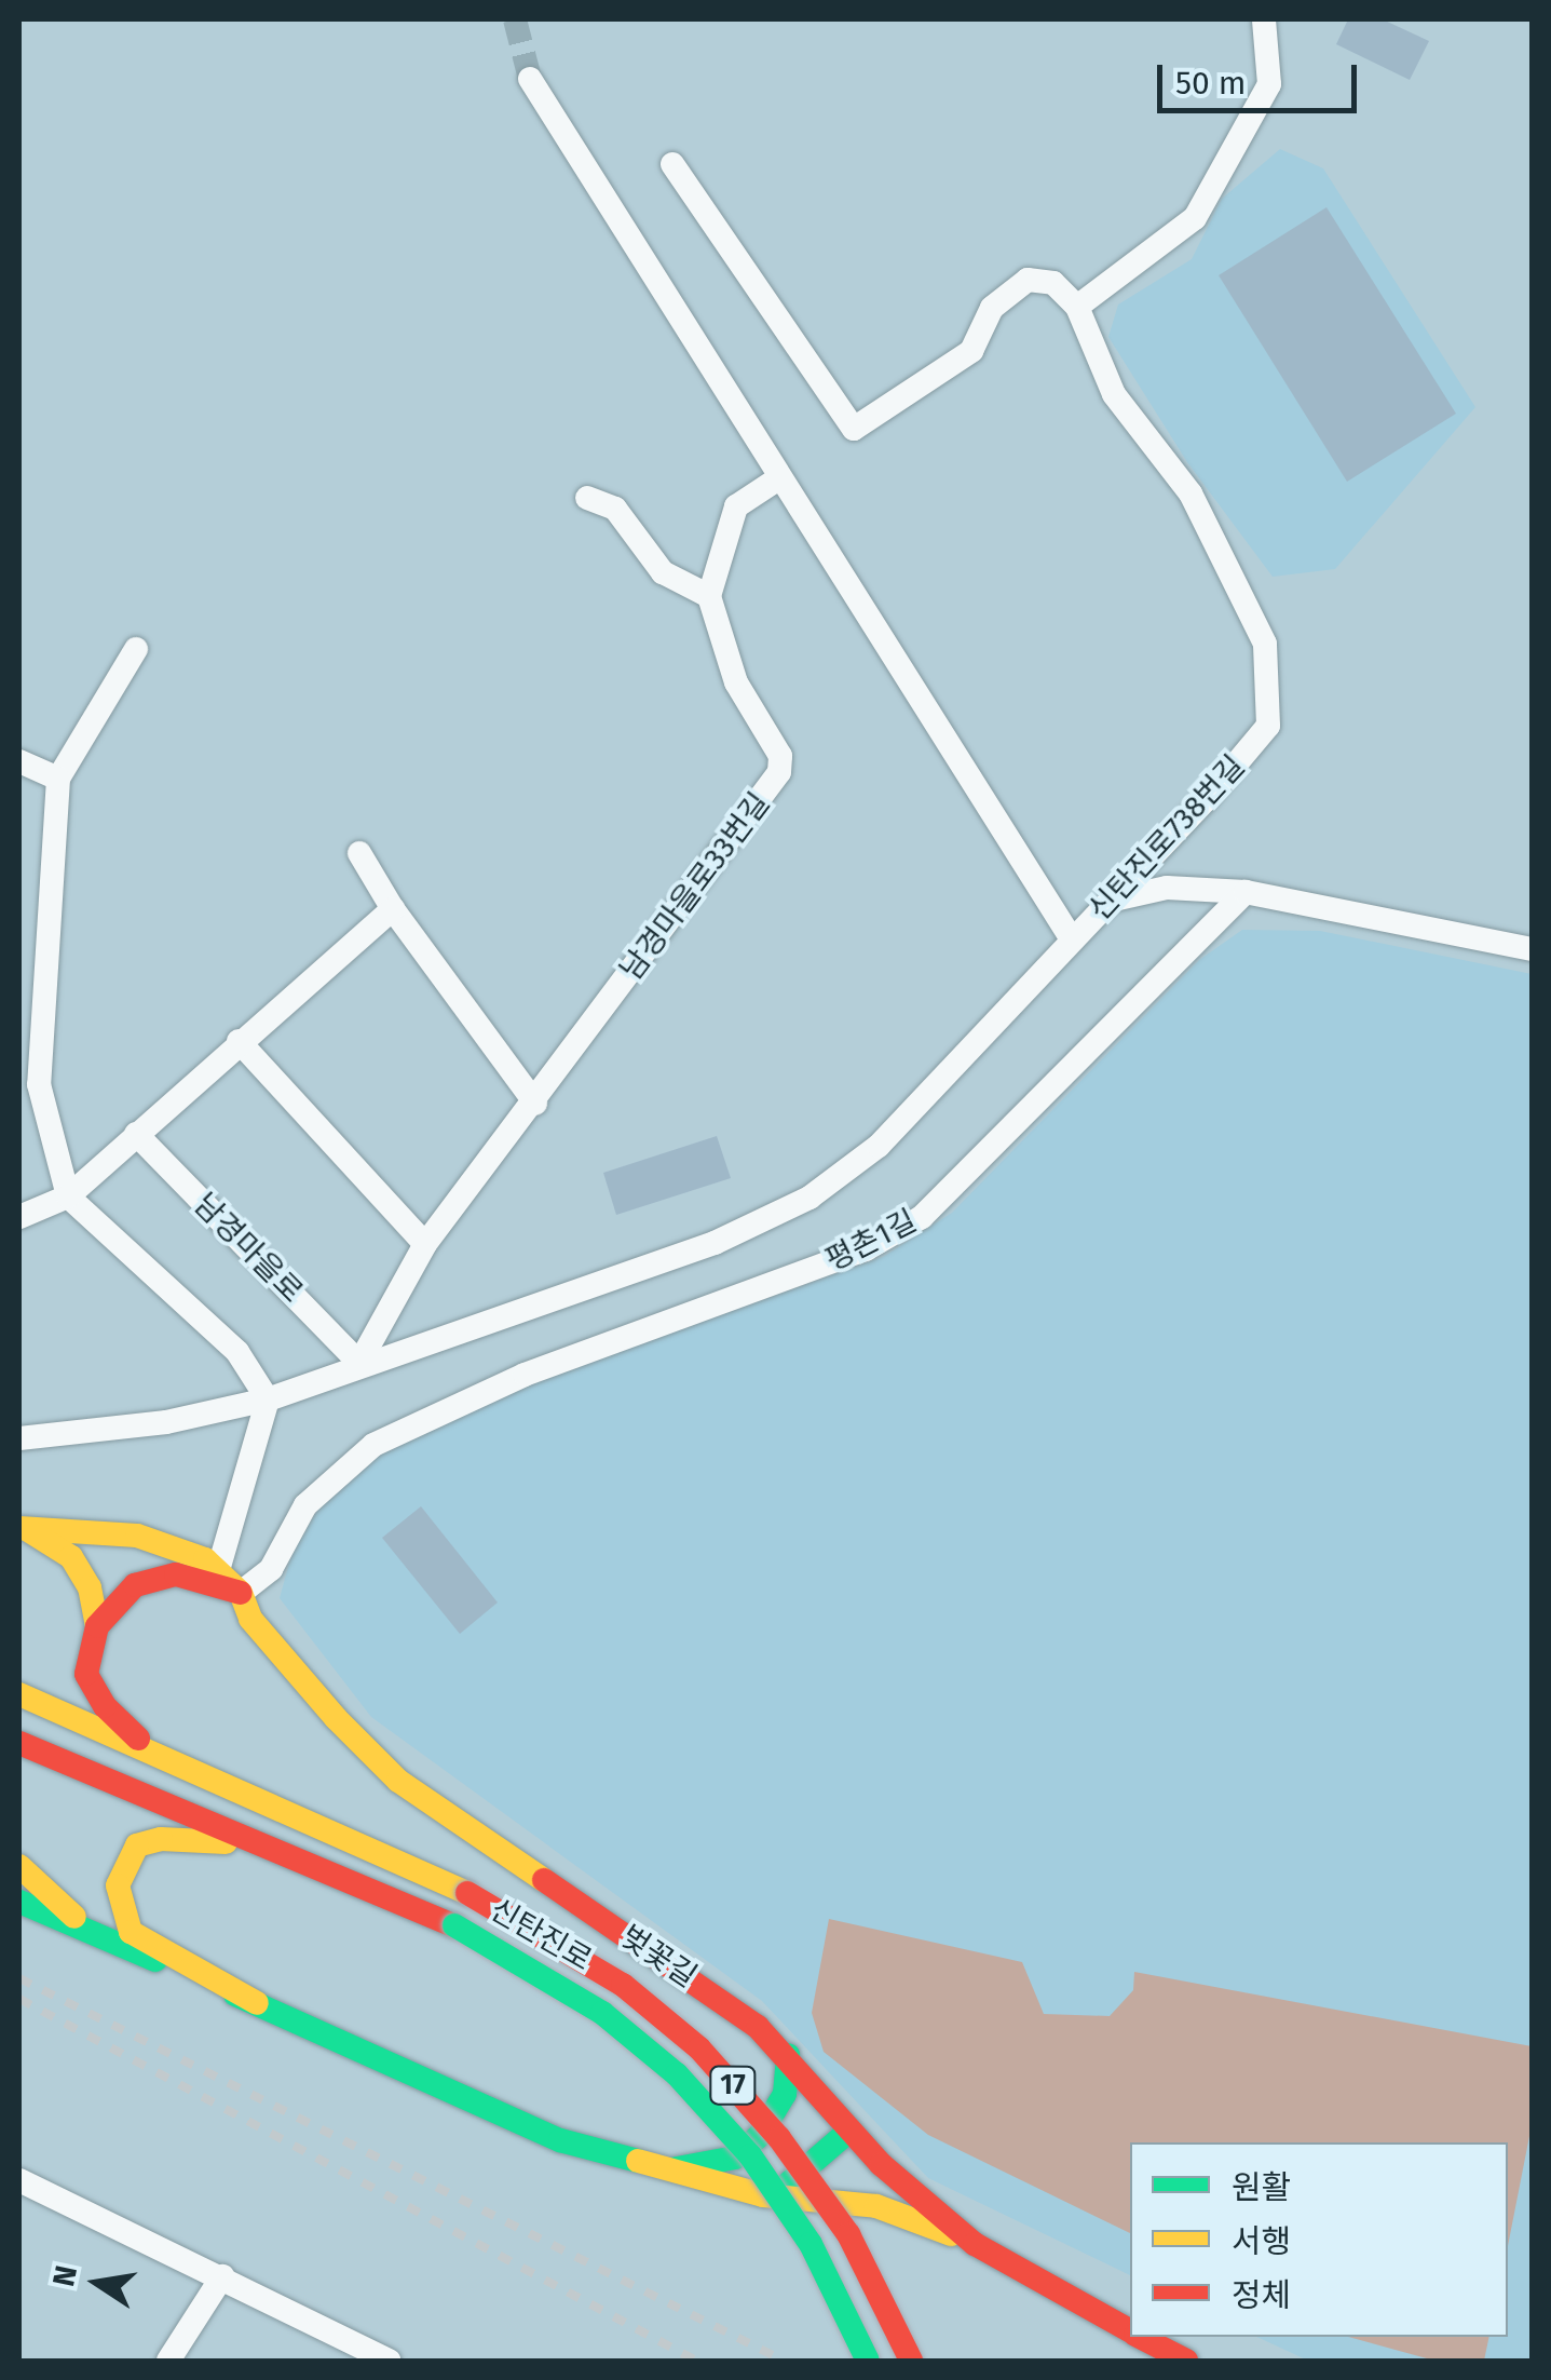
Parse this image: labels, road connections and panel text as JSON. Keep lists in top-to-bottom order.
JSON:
{
  "streets": {
    "street": [
      "신탄진로738번길",
      "남경마을로33번길",
      "평촌1길",
      "남경마을로",
      "신탄진로",
      "벚꽃길",
      "17"
    ]
  },
  "crossings": [
    ["신탄진로738번길", "남경마을로"],
    ["평촌1길", "벚꽃길"]
  ],
  "legend": ["원활", "서행", "정체"],
  "scale_bar": "50 m",
  "north": "left"
}
